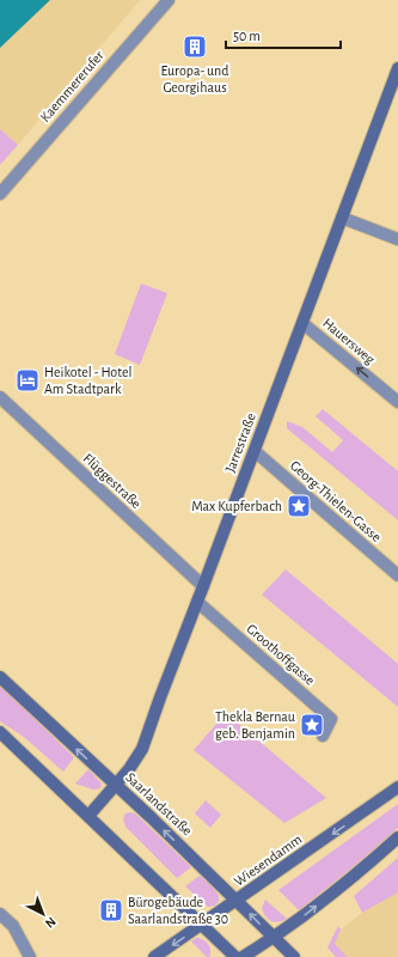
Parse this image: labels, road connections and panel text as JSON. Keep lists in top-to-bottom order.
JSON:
{
  "streets": {
    "street": [
      "Kaemmererufer",
      "Hauersweg",
      "Jarrestraße",
      "Flüggestraße",
      "Georg-Thielen-Gasse",
      "Groothoffgasse",
      "Saarlandstraße",
      "Wiesendamm"
    ]
  },
  "crossings": [
    ["Hauersweg", "Jarrestraße"],
    ["Jarrestraße", "Flüggestraße"],
    ["Jarrestraße", "Georg-Thielen-Gasse"],
    ["Jarrestraße", "Groothoffgasse"],
    ["Jarrestraße", "Saarlandstraße"],
    ["Saarlandstraße", "Wiesendamm"]
  ],
  "one_way": ["Hauersweg"],
  "places": {
    "building": ["Europa- und Georgihaus", "Bürogebäude Saarlandstraße 30"],
    "hotel": ["Heikotel - Hotel Am Stadtpark"],
    "place": ["Max Kupferbach", "Thekla Bernau geb. Benjamin"]
  },
  "scale_bar": "50 m",
  "north": "bottom right"
}
